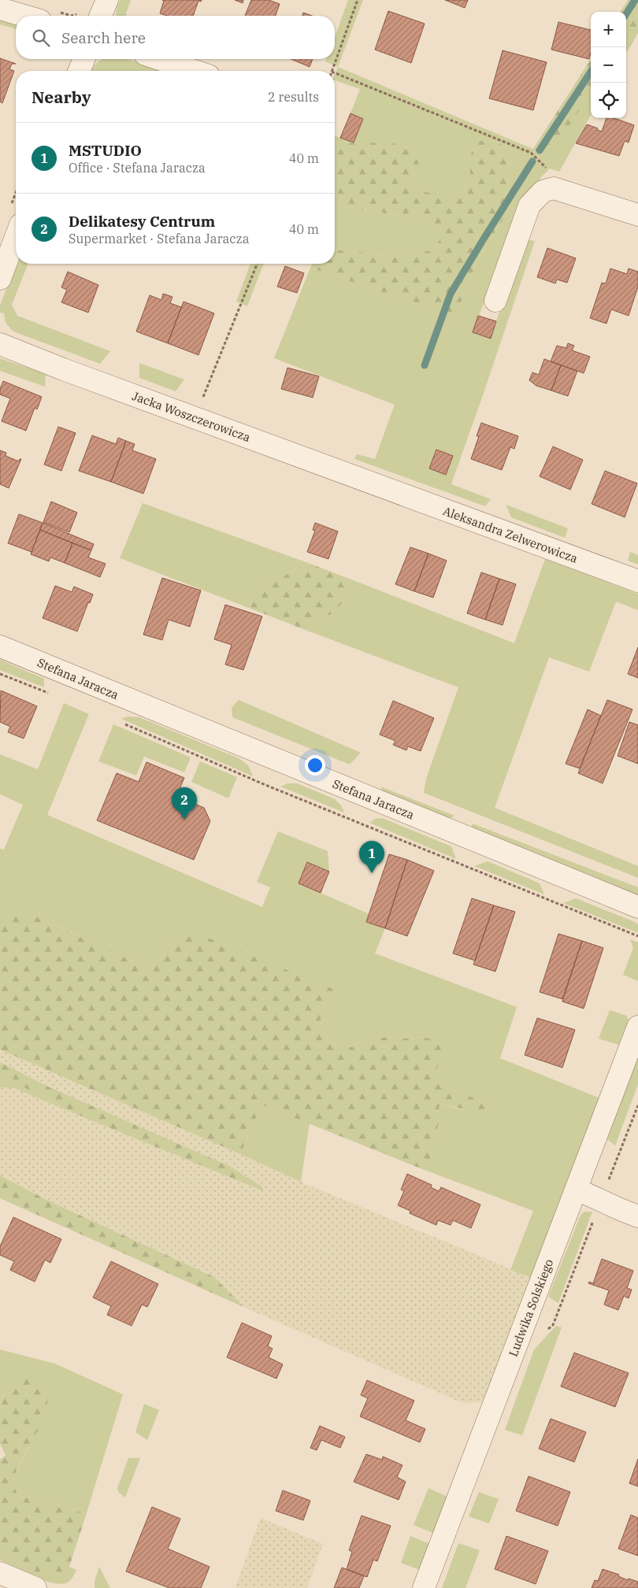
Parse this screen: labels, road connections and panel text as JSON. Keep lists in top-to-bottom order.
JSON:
{
  "streets": {
    "street": [
      "Jacka Woszczerowicza",
      "Aleksandra Zelwerowicza",
      "Stefana Jaracza",
      "Ludwika Solskiego"
    ]
  },
  "crossings": [
    ["Jacka Woszczerowicza", "Aleksandra Zelwerowicza"]
  ],
  "page": {
    "map_buttons": ["+", "−"],
    "search": "Search here",
    "heading": ["Nearby", "2 results"],
    "list": [
      {
        "mark": "1",
        "name": "MSTUDIO",
        "note": "Office · Stefana Jaracza",
        "value": "40 m"
      },
      {
        "mark": "2",
        "name": "Delikatesy Centrum",
        "note": "Supermarket · Stefana Jaracza",
        "value": "40 m"
      }
    ],
    "pins": ["2", "1"]
  }
}
